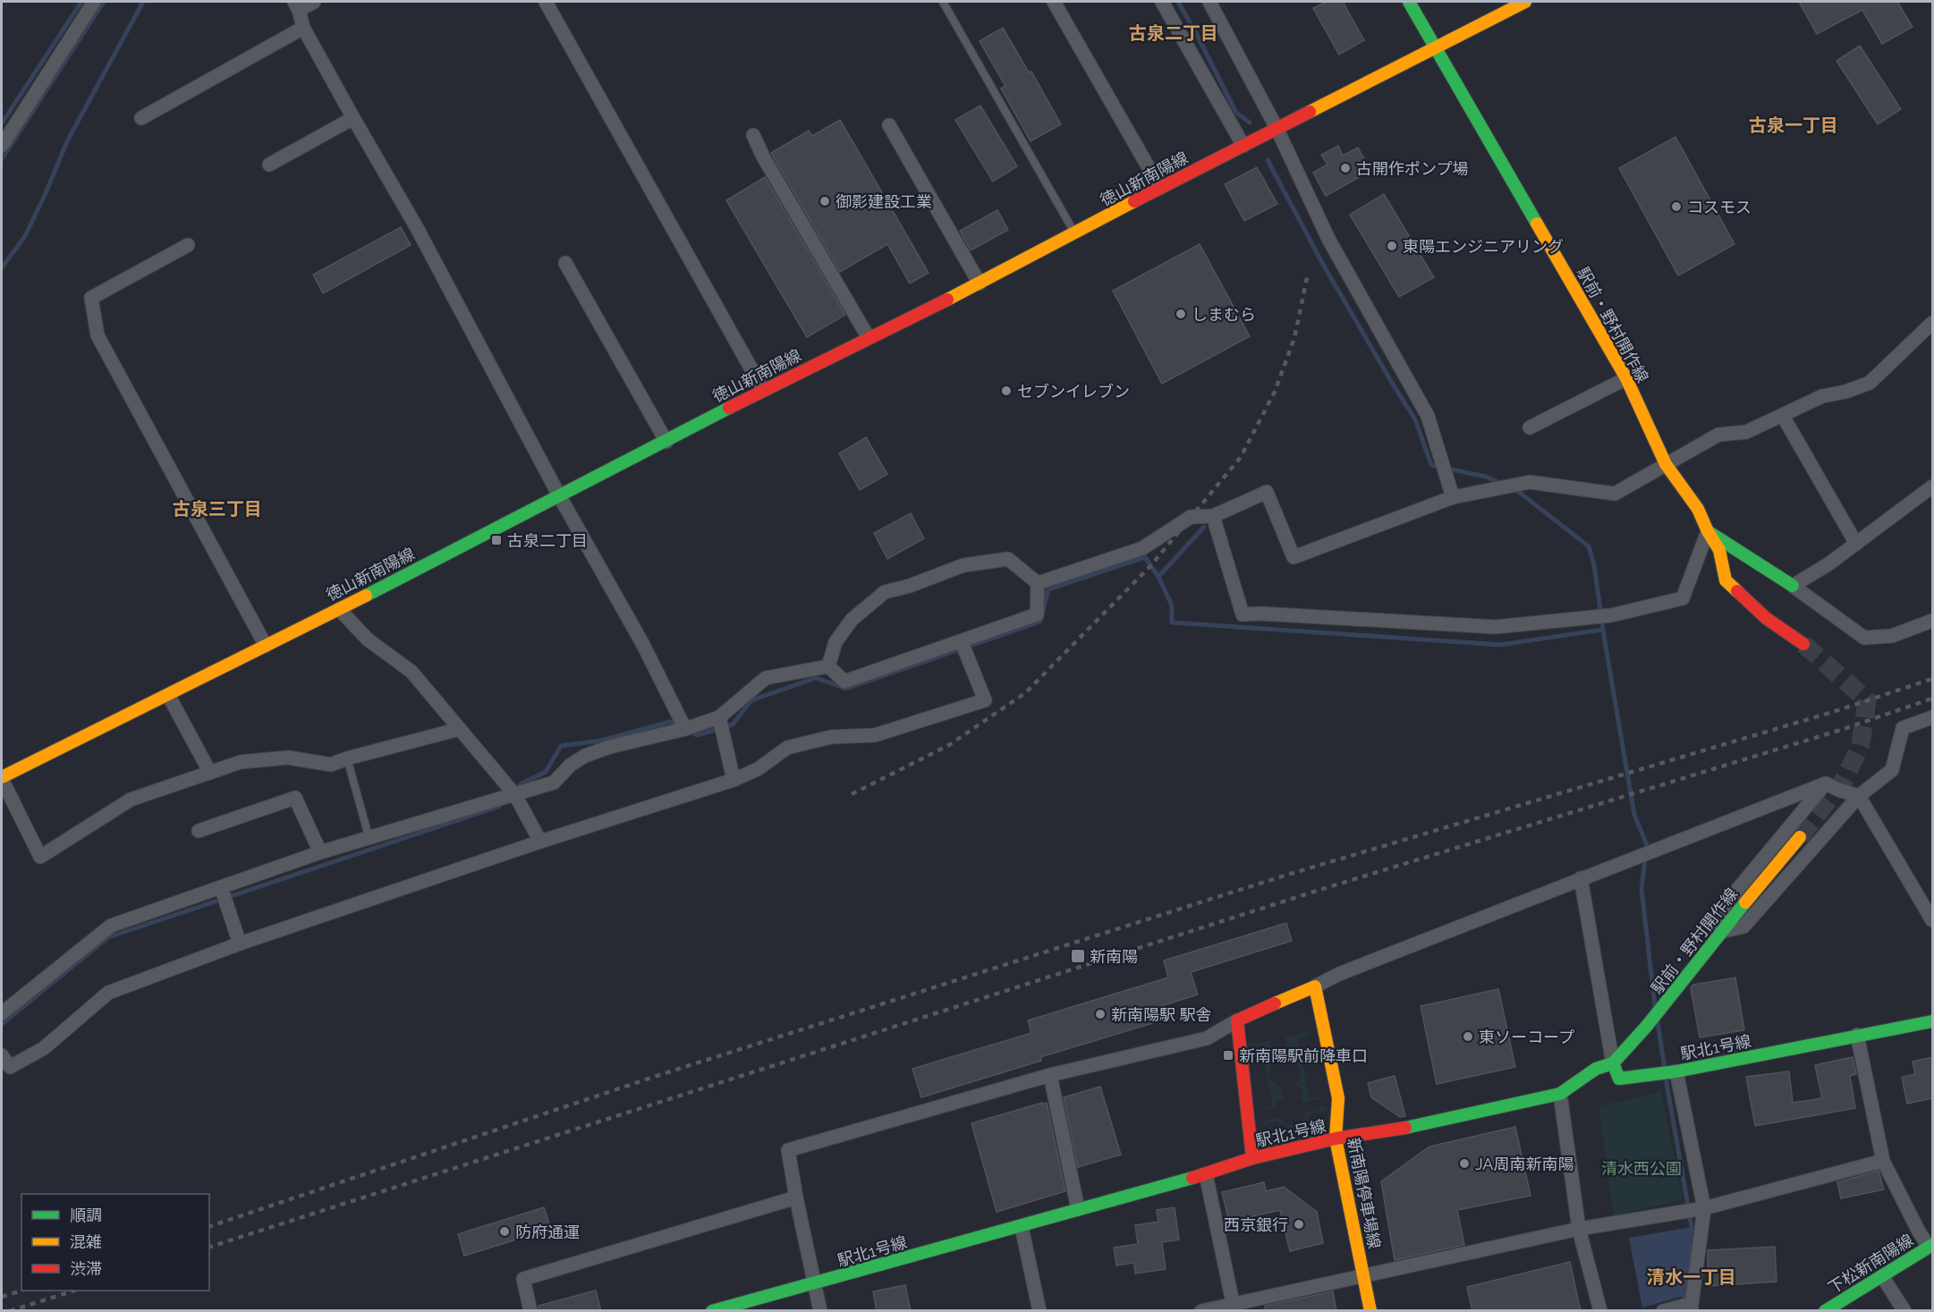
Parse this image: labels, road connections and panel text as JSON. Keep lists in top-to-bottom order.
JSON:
{
  "streets": {
    "street": [
      "徳山新南陽線",
      "駅前・野村開作線",
      "駅北1号線",
      "新南陽停車場線",
      "下松新南陽線"
    ]
  },
  "crossings": [
    ["徳山新南陽線", "駅前・野村開作線"],
    ["駅前・野村開作線", "駅北1号線"],
    ["駅北1号線", "新南陽停車場線"]
  ],
  "districts": [
    "古泉二丁目",
    "古泉一丁目",
    "古泉三丁目",
    "清水一丁目"
  ],
  "parks": ["清水西公園"],
  "places": {
    "other": [
      "古開作ポンプ場",
      "御影建設工業",
      "コスモス",
      "東陽エンジニアリング",
      "しまむら",
      "セブンイレブン",
      "新南陽駅 駅舎",
      "東ソーコープ",
      "JA周南新南陽",
      "西京銀行",
      "防府通運"
    ],
    "transit": ["古泉二丁目", "新南陽", "新南陽駅前降車口"]
  },
  "legend": ["順調", "混雑", "渋滞"]
}
